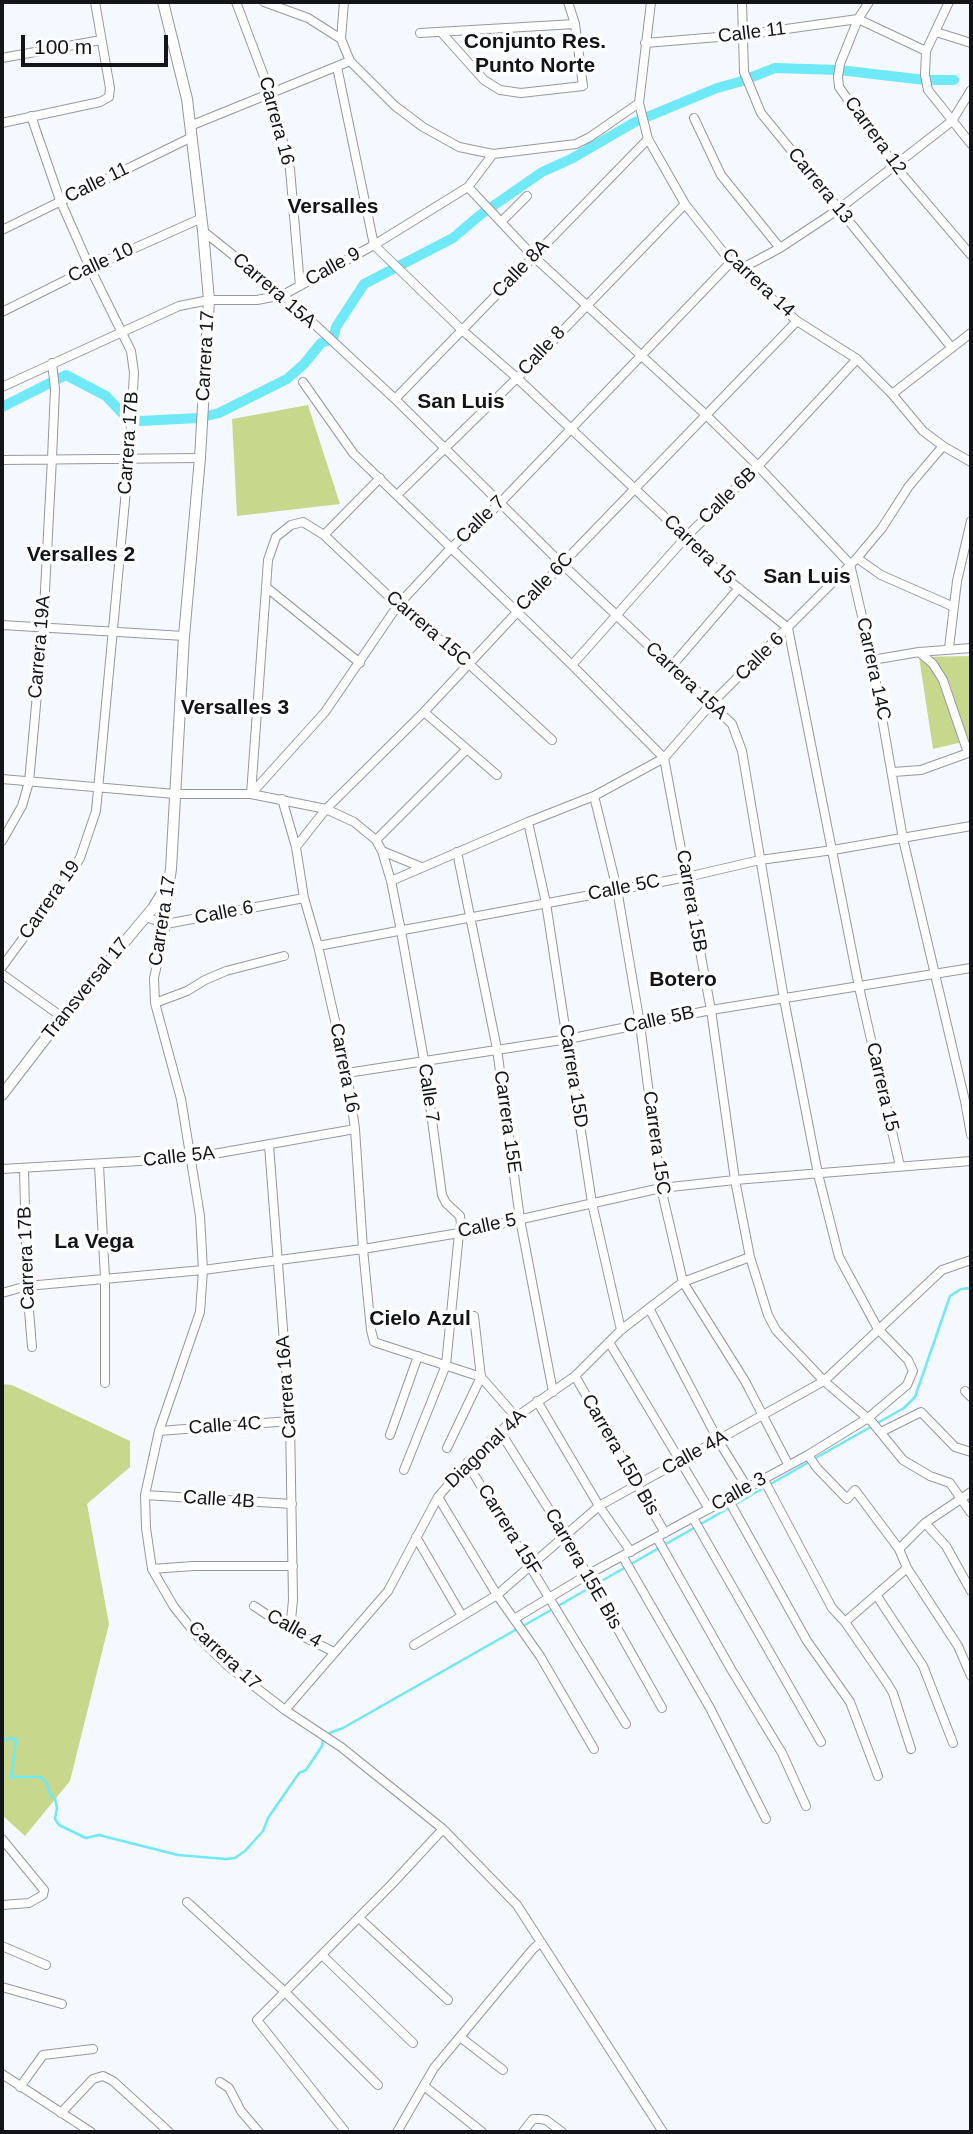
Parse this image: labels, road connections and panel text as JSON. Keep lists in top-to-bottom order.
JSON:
{
  "streets": {
    "street": [
      "Calle 11",
      "Carrera 16",
      "Carrera 12",
      "Carrera 13",
      "Calle 10",
      "Calle 9",
      "Calle 8A",
      "Carrera 14",
      "Carrera 15A",
      "Calle 8",
      "Carrera 17",
      "Carrera 17B",
      "Calle 6B",
      "Calle 7",
      "Carrera 15",
      "Calle 6C",
      "Carrera 15C",
      "Carrera 19A",
      "Calle 6",
      "Carrera 14C",
      "Calle 5C",
      "Carrera 19",
      "Carrera 15B",
      "Transversal 17",
      "Calle 5B",
      "Carrera 15D",
      "Carrera 15E",
      "Calle 5A",
      "Calle 5",
      "Carrera 16A",
      "Calle 4C",
      "Diagonal 4A",
      "Calle 4A",
      "Carrera 15D Bis",
      "Calle 3",
      "Calle 4B",
      "Carrera 15F",
      "Carrera 15E Bis",
      "Calle 4"
    ]
  },
  "crossings": [
    ["Calle 11", "Carrera 16"],
    ["Calle 11", "Carrera 12"],
    ["Calle 11", "Carrera 13"],
    ["Calle 11", "Carrera 14"],
    ["Calle 11", "Carrera 17"],
    ["Calle 11", "Carrera 17B"],
    ["Carrera 16", "Calle 9"],
    ["Carrera 16", "Calle 7"],
    ["Carrera 16", "Calle 6C"],
    ["Carrera 16", "Calle 6"],
    ["Carrera 16", "Calle 5C"],
    ["Carrera 16", "Calle 5B"],
    ["Carrera 16", "Calle 5A"],
    ["Carrera 16", "Calle 5"],
    ["Calle 10", "Carrera 17"],
    ["Calle 10", "Carrera 17B"],
    ["Calle 9", "Carrera 15A"],
    ["Calle 9", "Carrera 17"],
    ["Calle 9", "Carrera 17B"],
    ["Calle 9", "Carrera 15"],
    ["Calle 9", "Carrera 19A"],
    ["Calle 8A", "Carrera 14"],
    ["Calle 8A", "Carrera 15A"],
    ["Calle 8A", "Carrera 15"],
    ["Carrera 14", "Calle 8"],
    ["Carrera 14", "Calle 6B"],
    ["Carrera 14", "Calle 7"],
    ["Carrera 14", "Calle 6C"],
    ["Carrera 14", "Calle 6"],
    ["Carrera 15A", "Calle 8"],
    ["Carrera 15A", "Carrera 17"],
    ["Carrera 15A", "Calle 6B"],
    ["Carrera 15A", "Calle 7"],
    ["Carrera 15A", "Calle 6C"],
    ["Carrera 15A", "Calle 6"],
    ["Carrera 15A", "Calle 5C"],
    ["Carrera 15A", "Calle 5B"],
    ["Carrera 15A", "Calle 5"],
    ["Carrera 15A", "Calle 4A"],
    ["Carrera 15A", "Calle 3"],
    ["Calle 8", "Carrera 15"],
    ["Carrera 17", "Calle 7"],
    ["Carrera 17", "Calle 6"],
    ["Carrera 17", "Transversal 17"],
    ["Carrera 17", "Calle 5A"],
    ["Carrera 17", "Calle 5"],
    ["Carrera 17", "Calle 4C"],
    ["Carrera 17", "Diagonal 4A"],
    ["Carrera 17", "Calle 4B"],
    ["Carrera 17B", "Calle 7"],
    ["Carrera 17B", "Carrera 19"],
    ["Carrera 17B", "Calle 5A"],
    ["Carrera 17B", "Calle 5"],
    ["Calle 6B", "Carrera 15"],
    ["Calle 7", "Carrera 15"],
    ["Calle 7", "Calle 6C"],
    ["Calle 7", "Carrera 15C"],
    ["Calle 7", "Carrera 19A"],
    ["Calle 7", "Calle 6"],
    ["Calle 7", "Calle 5C"],
    ["Calle 7", "Carrera 19"],
    ["Calle 7", "Calle 5B"],
    ["Calle 7", "Calle 5"],
    ["Carrera 15", "Calle 6C"],
    ["Carrera 15", "Calle 6"],
    ["Carrera 15", "Calle 5C"],
    ["Carrera 15", "Calle 5B"],
    ["Carrera 15", "Calle 5"],
    ["Calle 6C", "Carrera 15C"],
    ["Carrera 15C", "Calle 6"],
    ["Carrera 15C", "Calle 5C"],
    ["Carrera 15C", "Calle 5B"],
    ["Carrera 15C", "Calle 5"],
    ["Carrera 15C", "Diagonal 4A"],
    ["Carrera 15C", "Calle 4A"],
    ["Carrera 15C", "Calle 3"],
    ["Calle 6", "Carrera 14C"],
    ["Calle 6", "Carrera 15B"],
    ["Calle 6", "Transversal 17"],
    ["Calle 6", "Carrera 15D"],
    ["Calle 6", "Carrera 15E"],
    ["Carrera 14C", "Calle 5C"],
    ["Carrera 14C", "Calle 5B"],
    ["Calle 5C", "Carrera 15B"],
    ["Calle 5C", "Carrera 15D"],
    ["Calle 5C", "Carrera 15E"],
    ["Carrera 15B", "Calle 5B"],
    ["Carrera 15B", "Calle 5"],
    ["Carrera 15B", "Diagonal 4A"],
    ["Carrera 15B", "Calle 4A"],
    ["Carrera 15B", "Calle 3"],
    ["Calle 5B", "Carrera 15D"],
    ["Calle 5B", "Carrera 15E"],
    ["Carrera 15D", "Calle 5"],
    ["Carrera 15D", "Diagonal 4A"],
    ["Carrera 15E", "Calle 5"],
    ["Carrera 15E", "Diagonal 4A"],
    ["Calle 5A", "Carrera 16A"],
    ["Calle 5", "Carrera 16A"],
    ["Carrera 16A", "Calle 4C"],
    ["Carrera 16A", "Calle 4B"],
    ["Carrera 16A", "Calle 4"],
    ["Diagonal 4A", "Carrera 15D Bis"],
    ["Diagonal 4A", "Carrera 15F"],
    ["Diagonal 4A", "Carrera 15E Bis"],
    ["Diagonal 4A", "Calle 4"],
    ["Calle 4A", "Carrera 15D Bis"],
    ["Calle 4A", "Carrera 15F"],
    ["Calle 4A", "Carrera 15E Bis"],
    ["Carrera 15D Bis", "Calle 3"],
    ["Calle 3", "Carrera 15F"],
    ["Calle 3", "Carrera 15E Bis"]
  ],
  "districts": [
    "Conjunto Res. Punto Norte",
    "Versalles",
    "San Luis",
    "Versalles 2",
    "San Luis",
    "Versalles 3",
    "Botero",
    "La Vega",
    "Cielo Azul"
  ],
  "scale_bar": "100 m"
}
